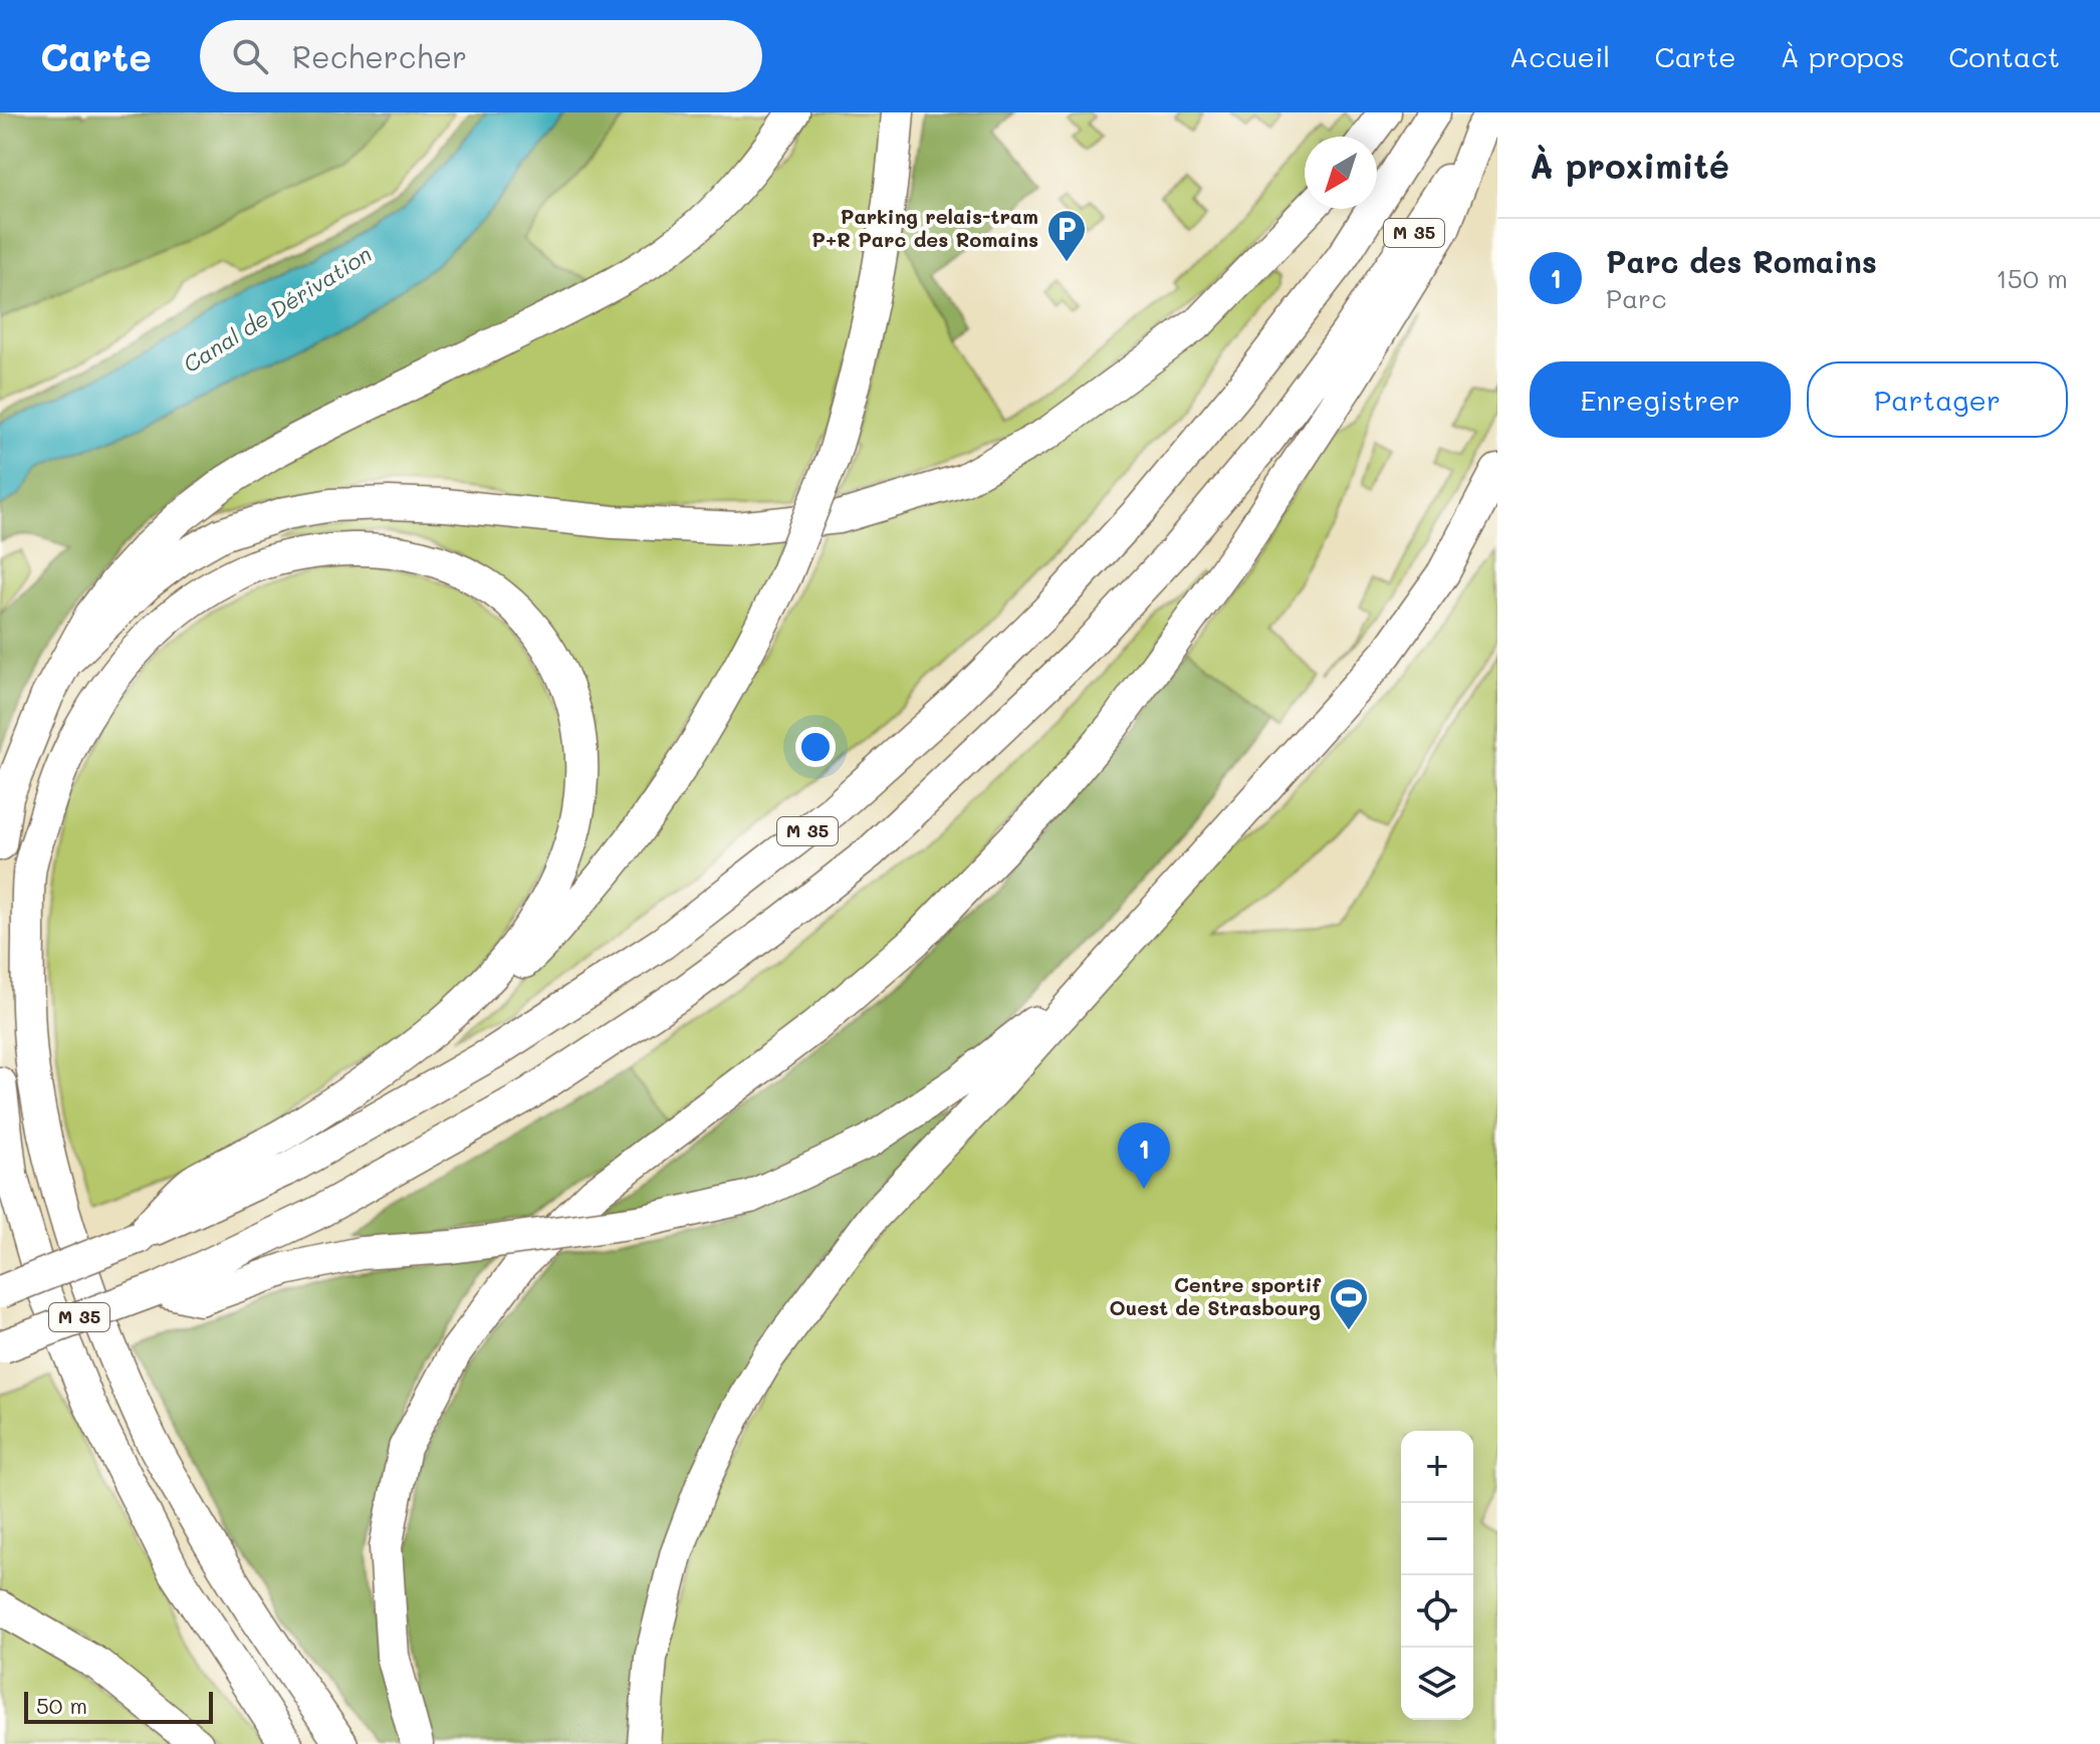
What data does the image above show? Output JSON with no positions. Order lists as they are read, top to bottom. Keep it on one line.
{"streets":{"highway":["M 35"]},"water":["Canal de Dérivation"],"places":{"parking":["Parking relais-tram P+R Parc des Romains"],"sports":["Centre sportif Ouest de Strasbourg"]},"scale_bar":"50 m","north":"bottom left","page":{"header":"Carte","search":"Rechercher","nav":["Accueil","Carte","À propos","Contact"],"heading":"À proximité","list":[{"mark":"1","name":"Parc des Romains","note":"Parc","value":"150 m"}],"buttons":["Enregistrer","Partager"],"pins":"1","map_buttons":["+","−"],"scale":"50 m"}}
